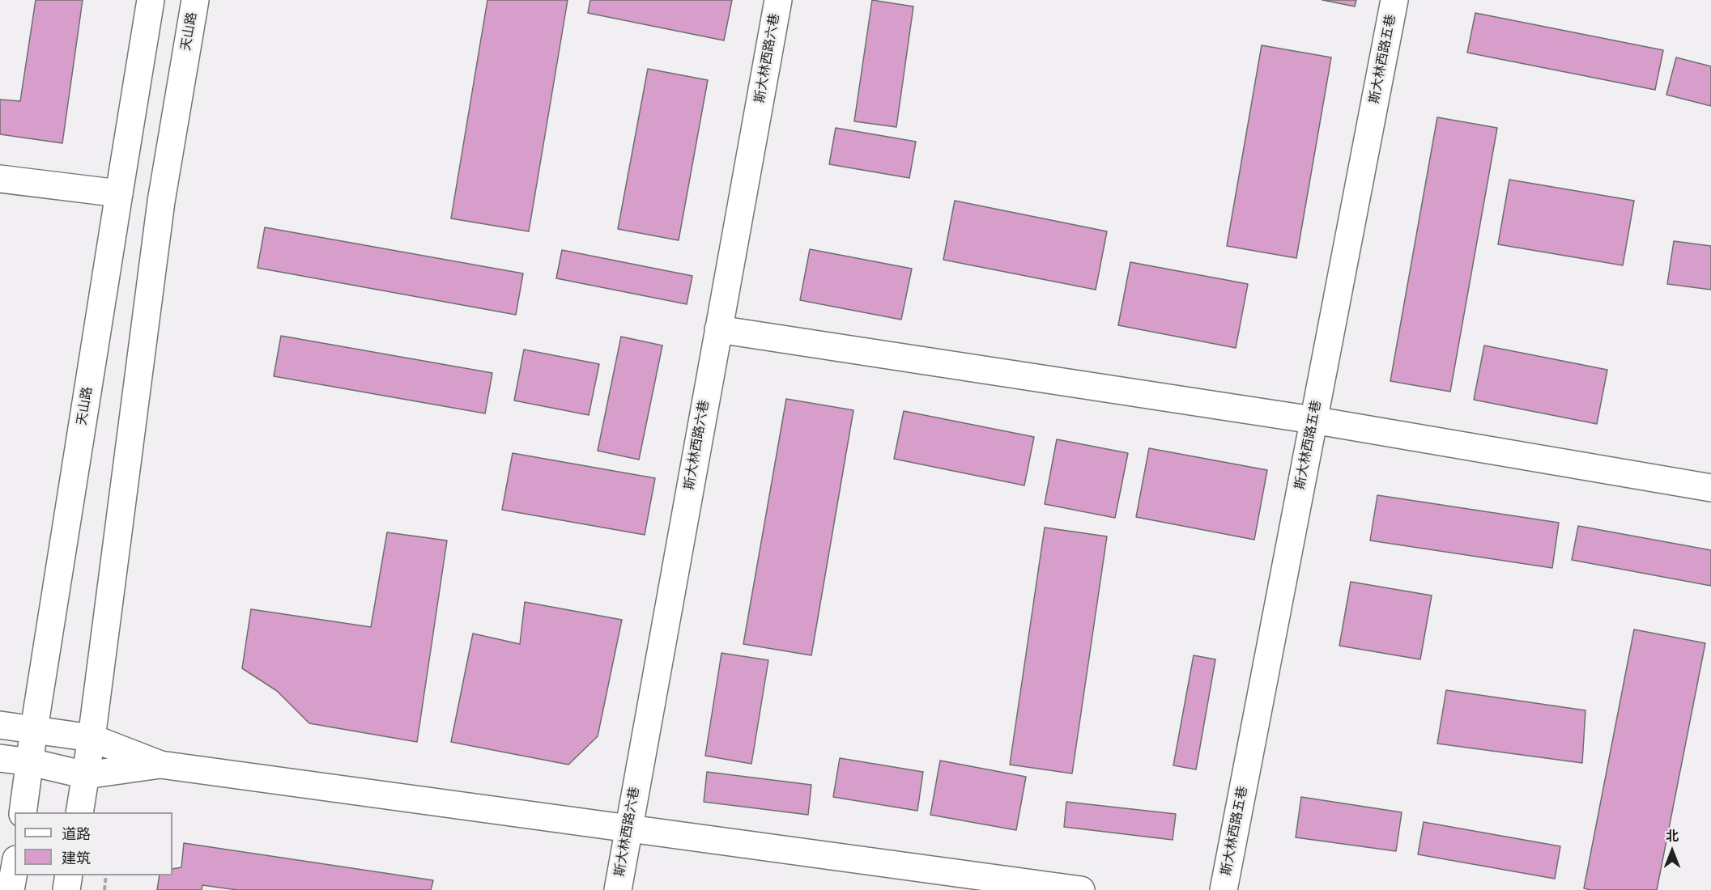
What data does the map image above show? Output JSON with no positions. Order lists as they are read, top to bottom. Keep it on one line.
{"streets":{"street":["天山路","斯大林西路六巷","斯大林西路五巷"]},"legend":["道路","建筑"],"north":"top"}
